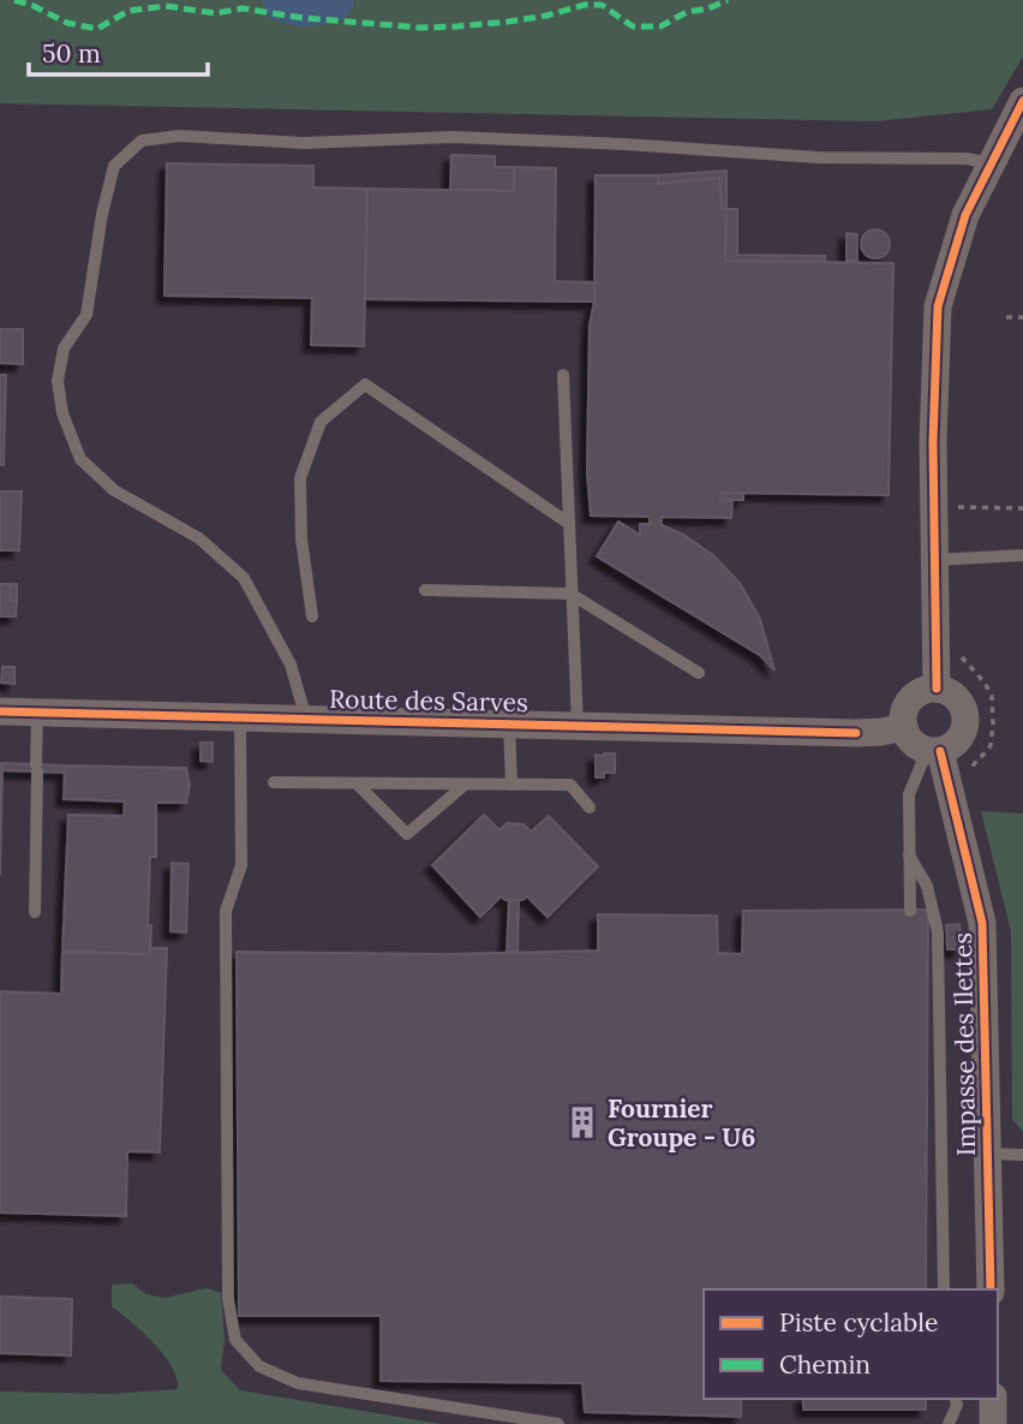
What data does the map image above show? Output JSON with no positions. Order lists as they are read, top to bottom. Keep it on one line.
{"streets":{"street":["Route des Sarves","Impasse des Ilettes"]},"crossings":[["Route des Sarves","Impasse des Ilettes"]],"places":{"building":["Fournier Groupe - U6"]},"legend":["Piste cyclable","Chemin"],"scale_bar":"50 m"}
